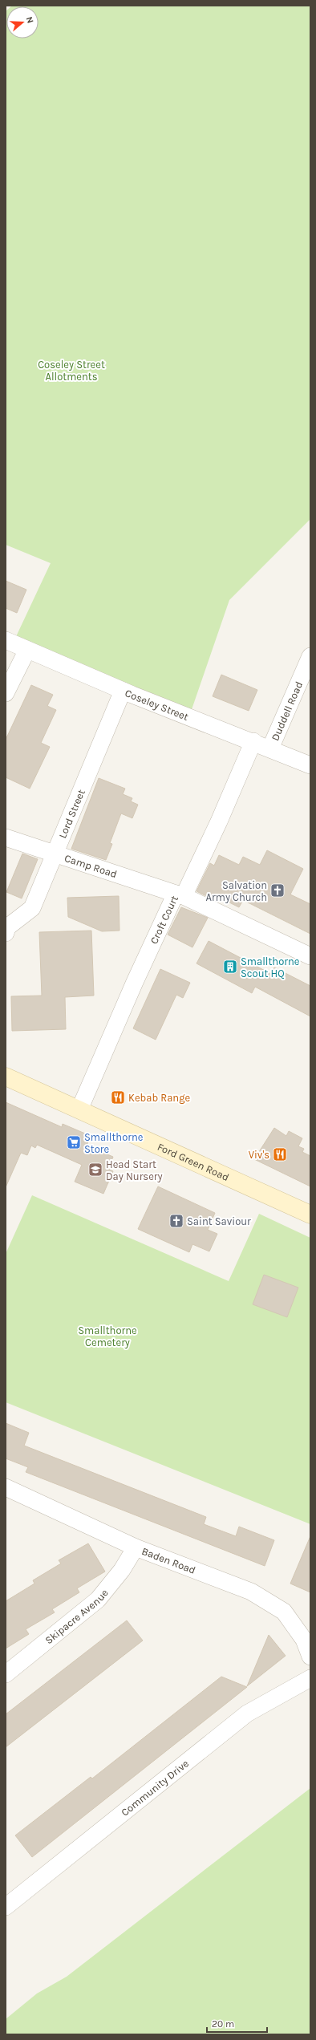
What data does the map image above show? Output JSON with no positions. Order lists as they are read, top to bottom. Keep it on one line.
{"streets":{"main road":["Ford Green Road"],"street":["Coseley Street","Duddell Road","Lord Street","Camp Road","Croft Court","Baden Road","Skipacre Avenue","Community Drive"]},"crossings":[["Coseley Street","Duddell Road"],["Coseley Street","Lord Street"],["Coseley Street","Croft Court"],["Lord Street","Camp Road"],["Camp Road","Croft Court"],["Croft Court","Ford Green Road"],["Baden Road","Skipacre Avenue"]],"parks":["Coseley Street Allotments","Smallthorne Cemetery"],"places":{"church":["Salvation Army Church","Saint Saviour"],"building":["Smallthorne Scout HQ"],"restaurant":["Kebab Range","Viv's"],"supermarket":["Smallthorne Store"],"school or university":["Head Start Day Nursery"]},"scale_bar":"20 m","north":"right"}
